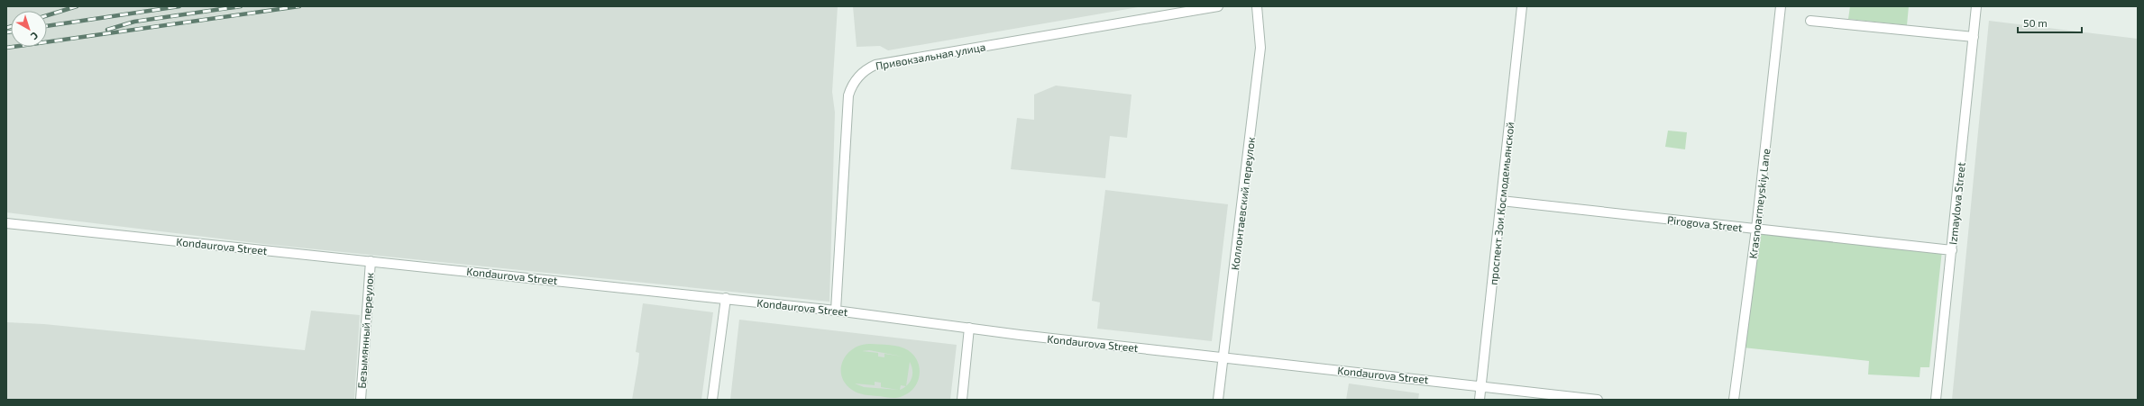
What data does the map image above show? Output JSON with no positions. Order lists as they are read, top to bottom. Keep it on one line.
{"streets":{"street":["Привокзальная улица","Коллонтаевский переулок","проспект Зои Космодемьянской","Krasnoarmeyskiy Lane","Izmaylova Street","Pirogova Street","Kondaurova Street","Безымянный переулок"]},"crossings":[["Привокзальная улица","Kondaurova Street"],["Коллонтаевский переулок","Kondaurova Street"],["проспект Зои Космодемьянской","Pirogova Street"],["проспект Зои Космодемьянской","Kondaurova Street"],["Krasnoarmeyskiy Lane","Pirogova Street"],["Izmaylova Street","Pirogova Street"],["Kondaurova Street","Безымянный переулок"]],"scale_bar":"50 m","north":"bottom right"}
